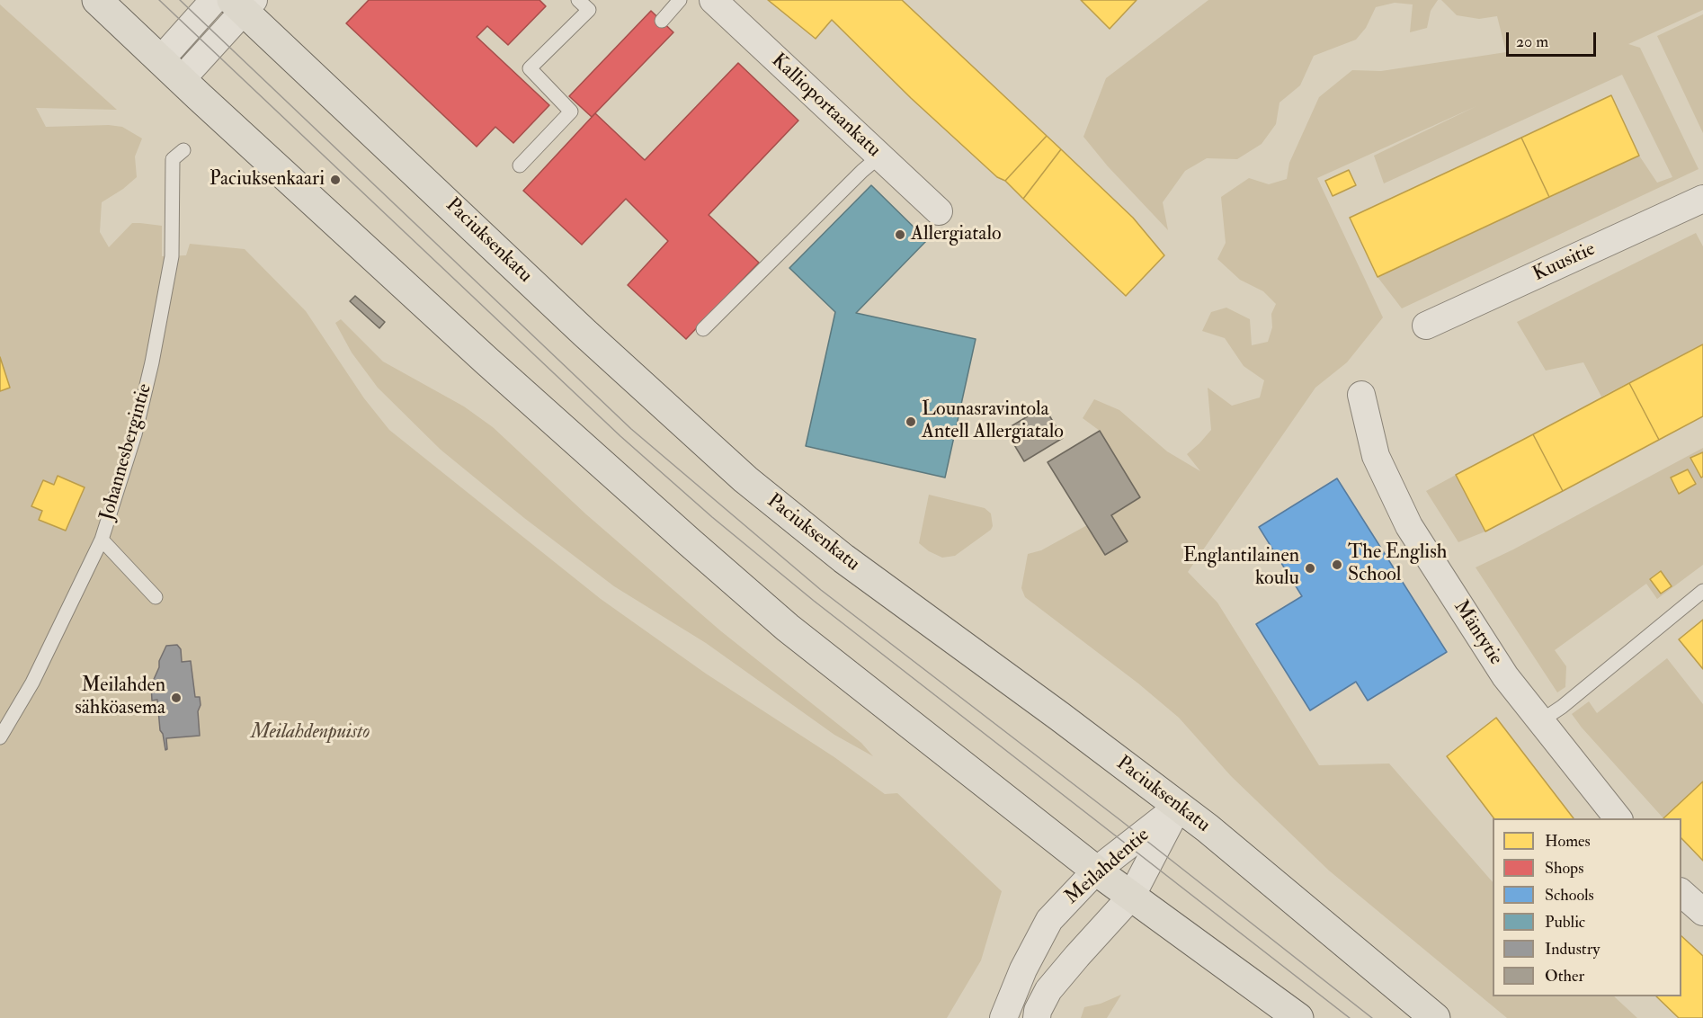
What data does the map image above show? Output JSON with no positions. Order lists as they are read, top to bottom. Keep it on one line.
{"streets":{"main road":["Paciuksenkatu"],"street":["Kallioportaankatu","Kuusitie","Mäntytie","Meilahdentie"],"lane":["Johannesbergintie"]},"crossings":[["Paciuksenkatu","Meilahdentie"]],"parks":["Meilahdenpuisto"],"places":["Paciuksenkaari","Allergiatalo","Lounasravintola Antell Allergiatalo","The English School","Englantilainen koulu","Meilahden sähköasema"],"legend":["Homes","Shops","Schools","Public","Industry","Other"],"scale_bar":"20 m"}
